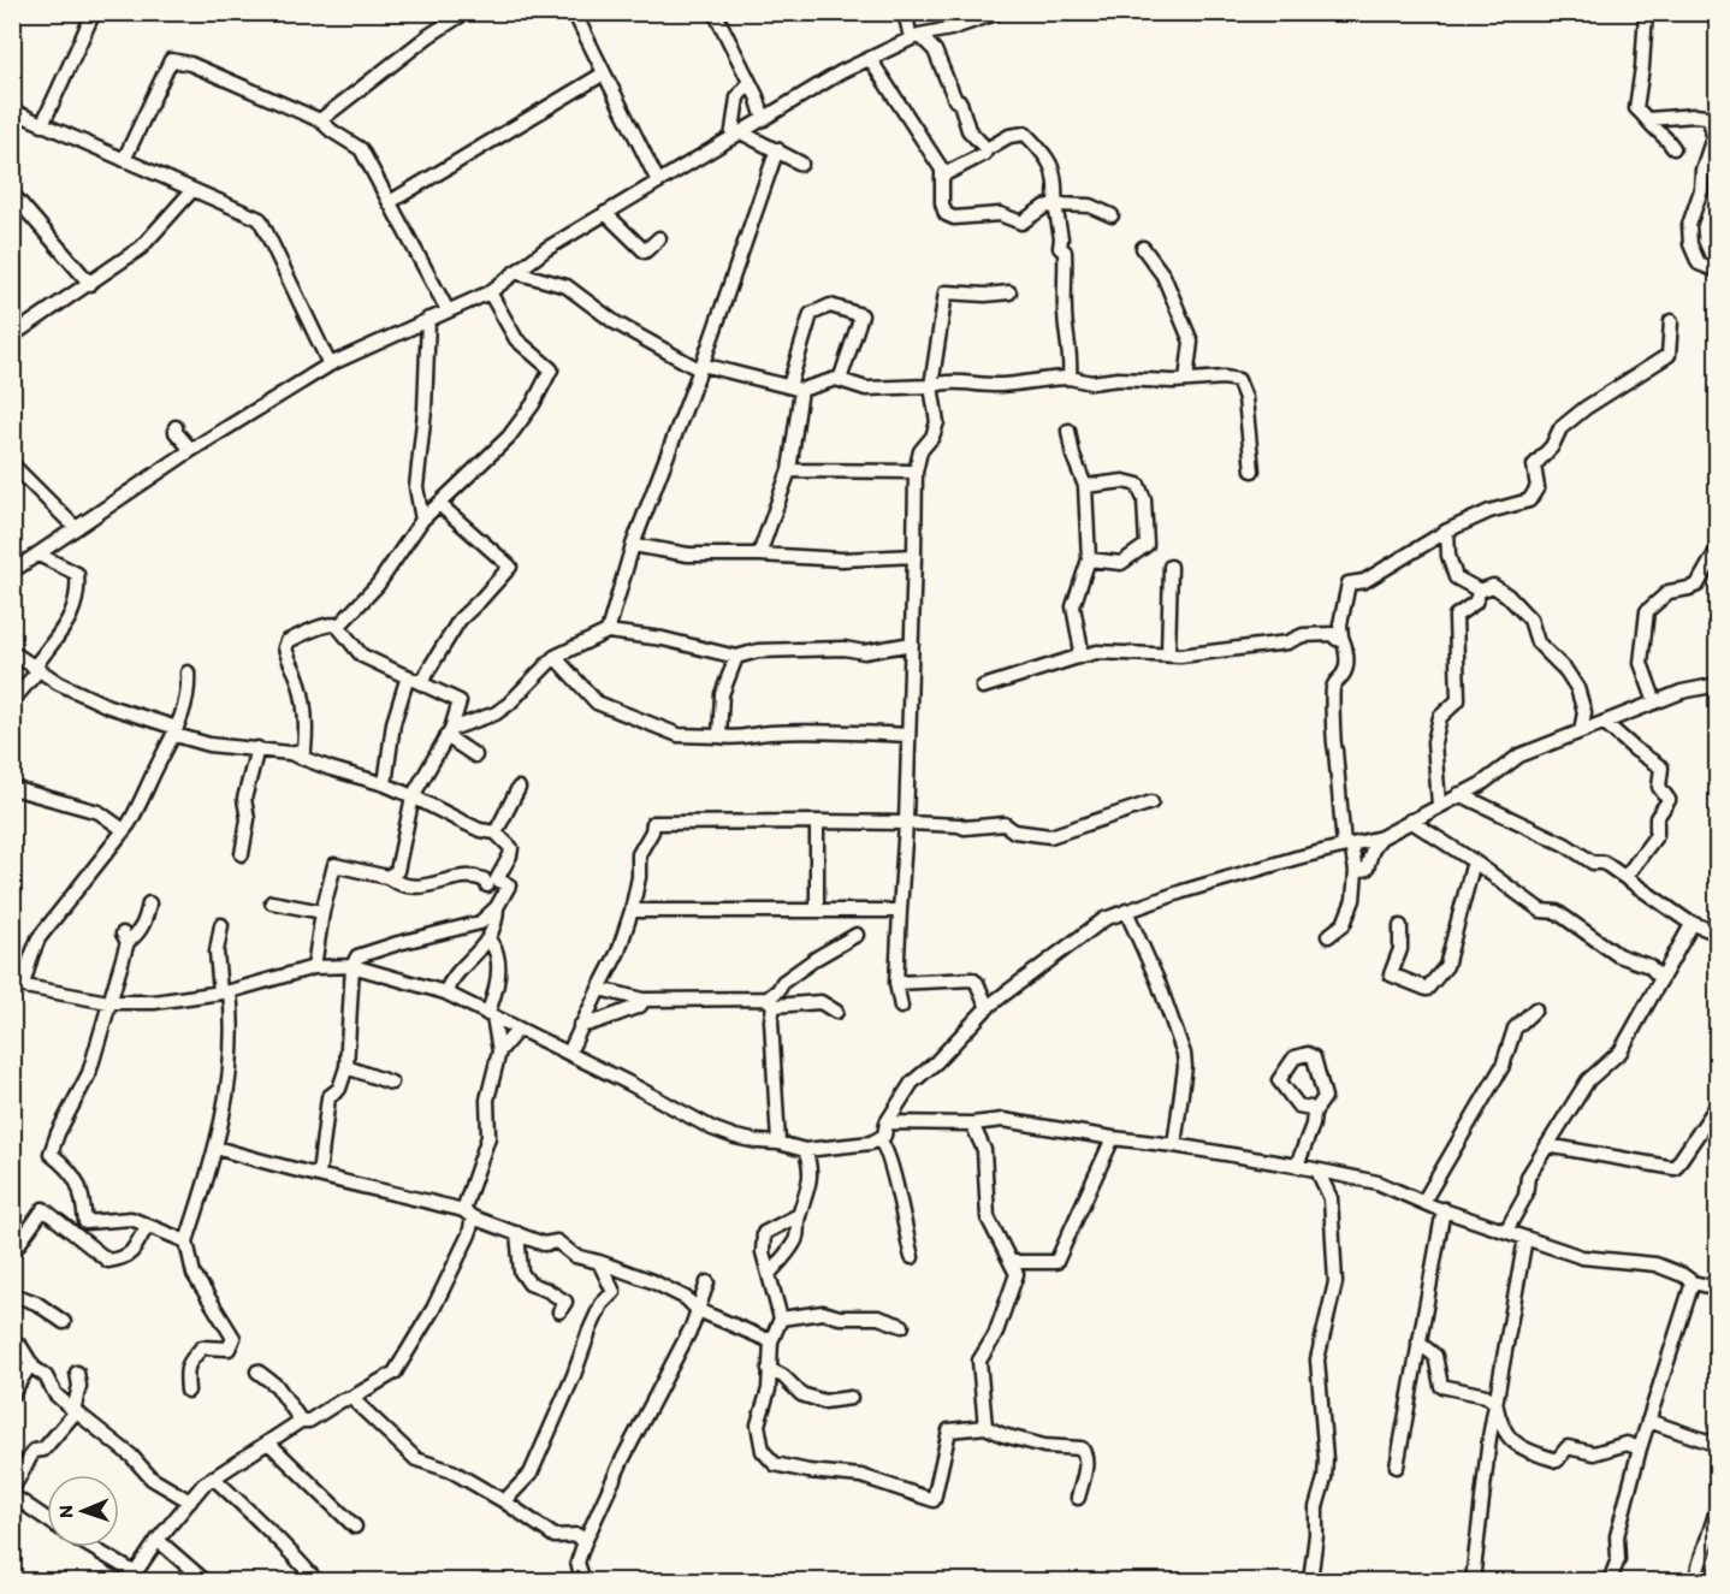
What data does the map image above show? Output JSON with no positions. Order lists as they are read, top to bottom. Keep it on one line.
{"north":"left"}
